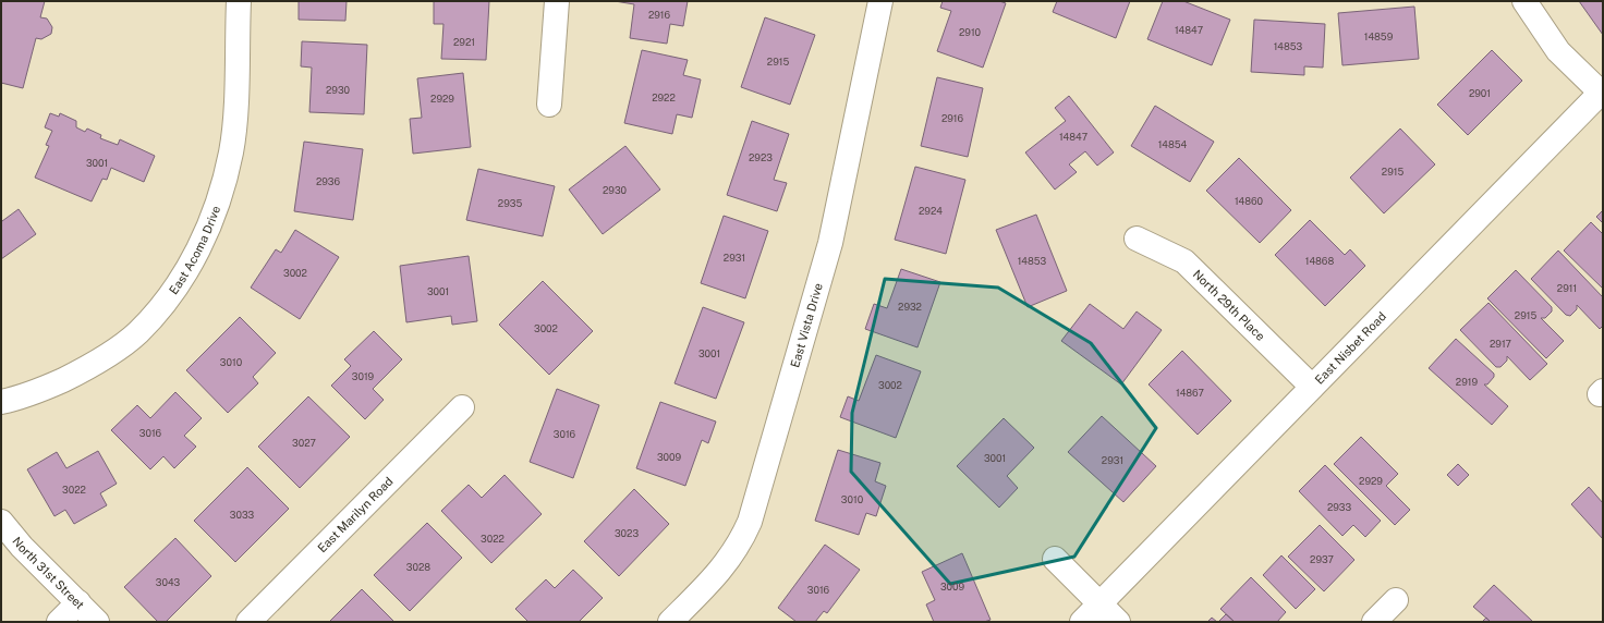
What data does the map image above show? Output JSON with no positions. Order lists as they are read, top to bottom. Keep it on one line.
{"streets":{"street":["East Acoma Drive","North 29th Place","East Vista Drive","East Nisbet Road","East Marilyn Road","North 31st Street"]},"crossings":[["North 29th Place","East Nisbet Road"]],"house_numbers":["2916","14847","2910","14859","2921","14853","2915","2930","2901","2922","2929","2916","14847","14854","2923","3001","2915","2936","2930","14860","2935","2924","2931","14853","14868","3002","2911","3001","2932","2915","3002","2917","3001","3010","3019","2919","3002","14867","3016","3016","3027","3009","3001","2931","2929","3022","3010","2933","3033","3023","3022","2937","3028","3043","3009","3016"]}
